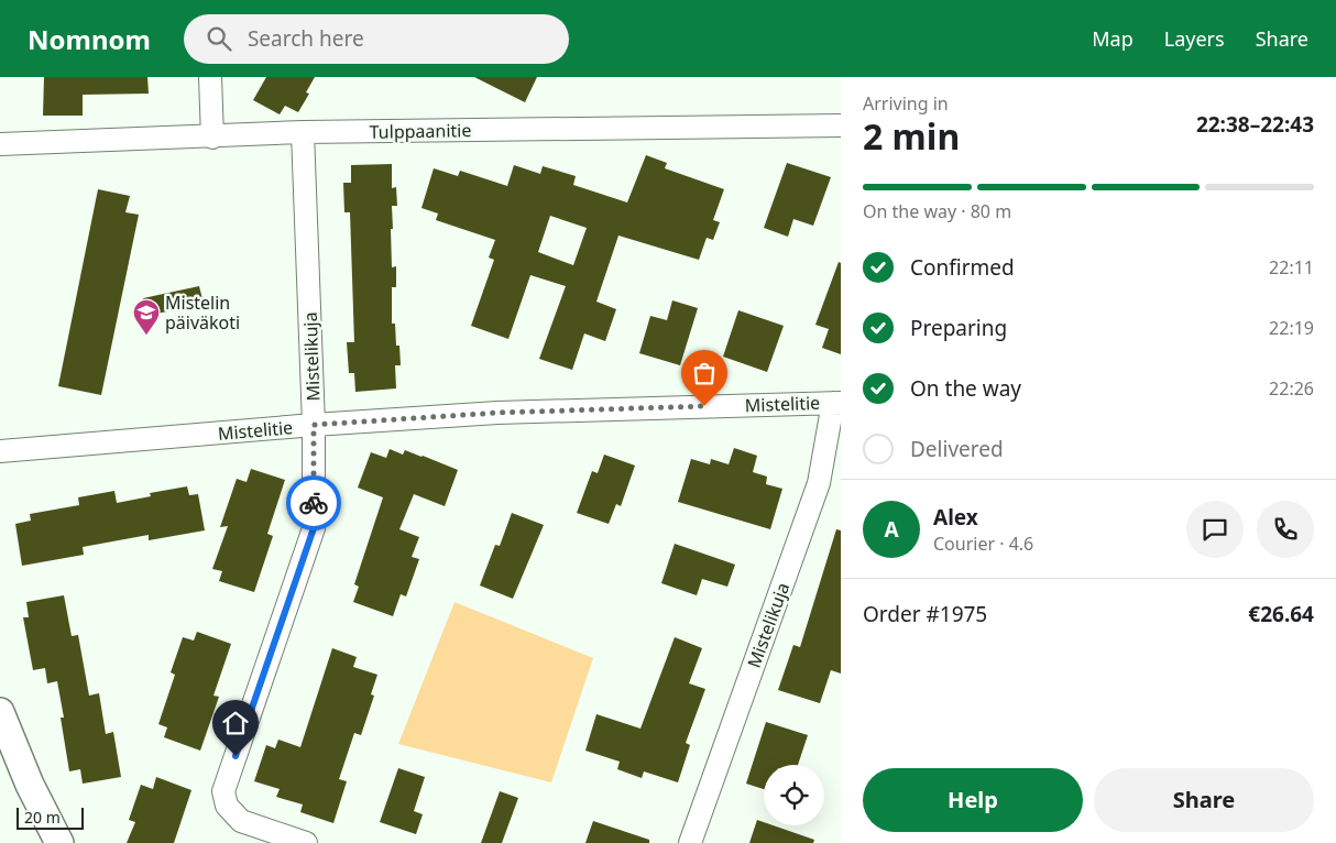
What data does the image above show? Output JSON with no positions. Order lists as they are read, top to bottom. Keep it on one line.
{"streets":{"street":["Tulppaanitie","Mistelikuja","Mistelitie"]},"crossings":[["Tulppaanitie","Mistelikuja"],["Mistelikuja","Mistelitie"]],"places":{"school or university":["Mistelin päiväkoti"]},"scale_bar":"20 m","page":{"header":"Nomnom","search":"Search here","nav":["Map","Layers","Share"],"heading":["2 min","Arriving in","22:38–22:43"],"panel":["Alex","Courier · 4.6","Order #1975","€26.64"],"bar":"On the way · 80 m","list":[["Confirmed","22:11"],["Preparing","22:19"],["On the way","22:26"],"Delivered"],"round":"A","buttons":["Help","Share"],"scale":"20 m"}}
